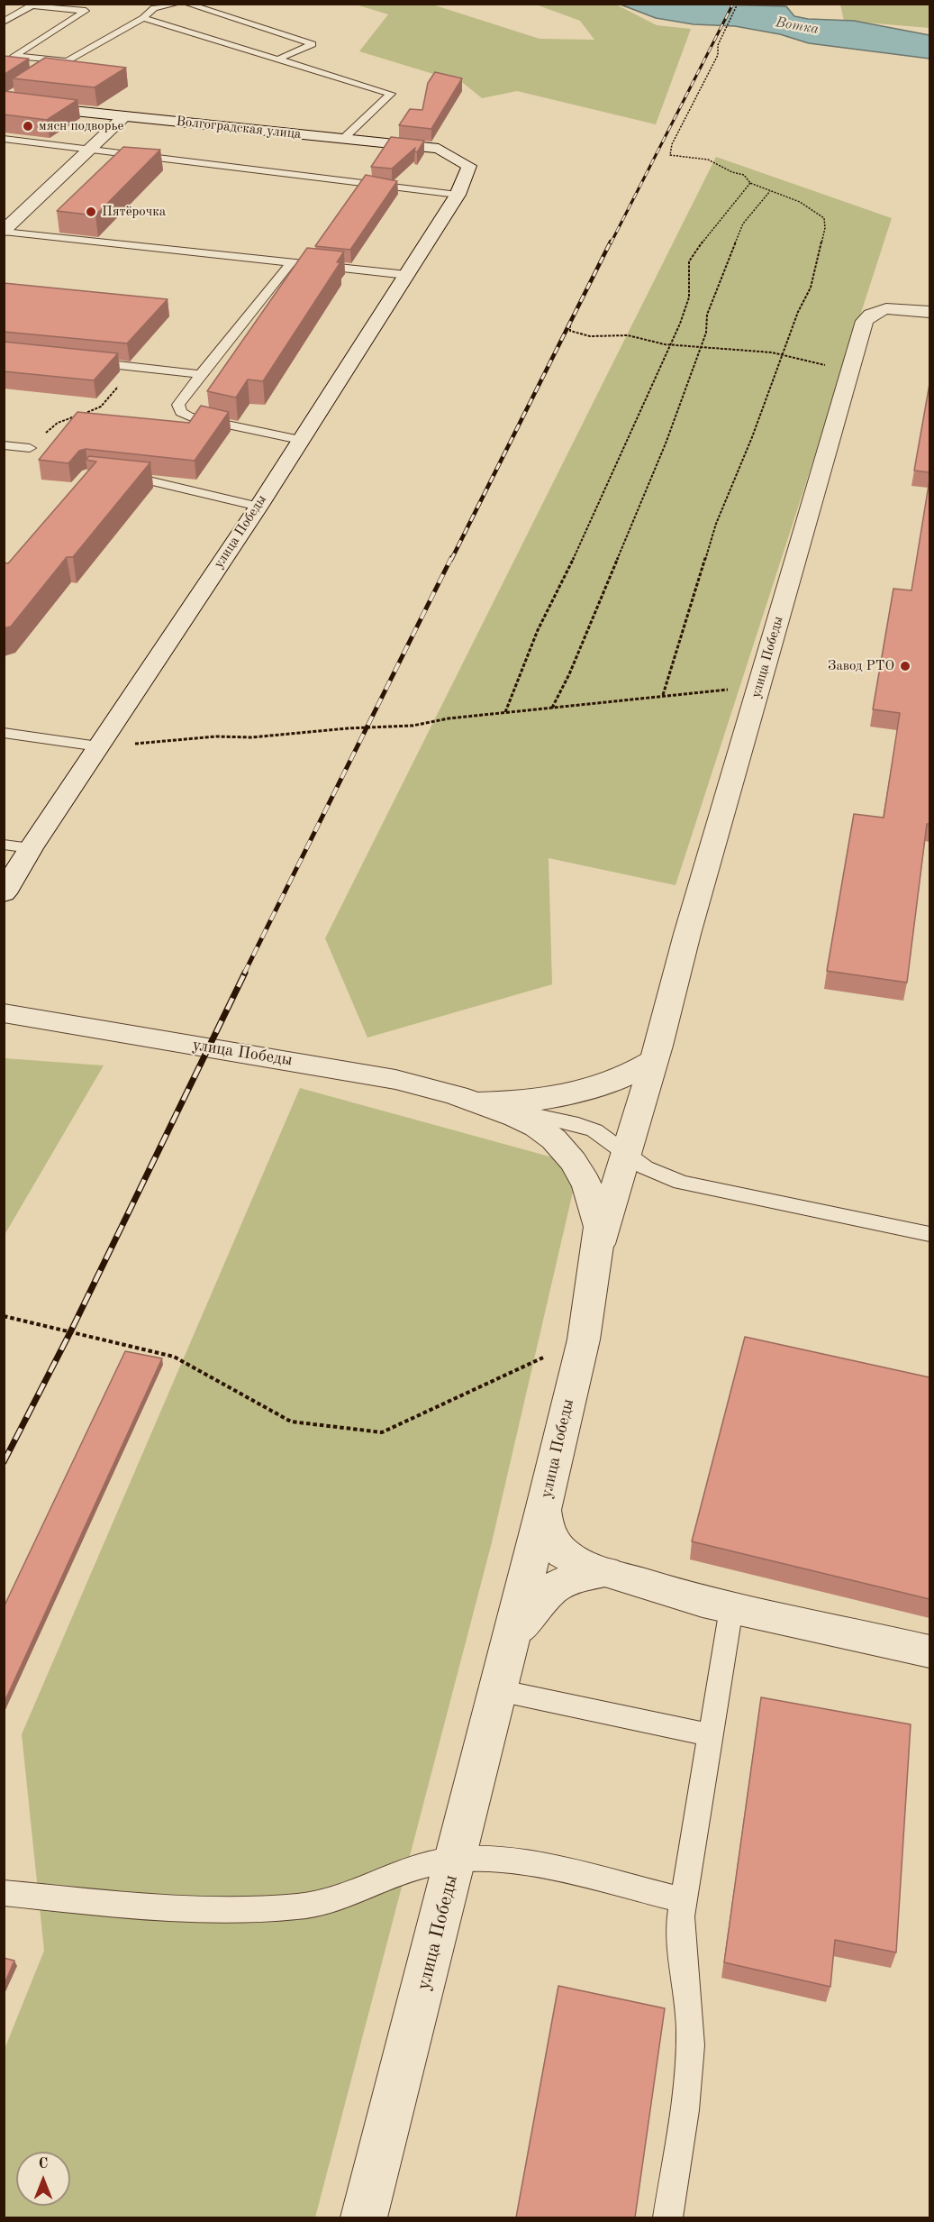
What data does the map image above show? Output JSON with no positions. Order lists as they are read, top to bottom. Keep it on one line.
{"streets":{"street":["Волгоградская улица","улица Победы"]},"crossings":[["Волгоградская улица","улица Победы"]],"water":["Вотка"],"places":["мясн подворье","Пятёрочка","Завод РТО"],"north":"top"}
